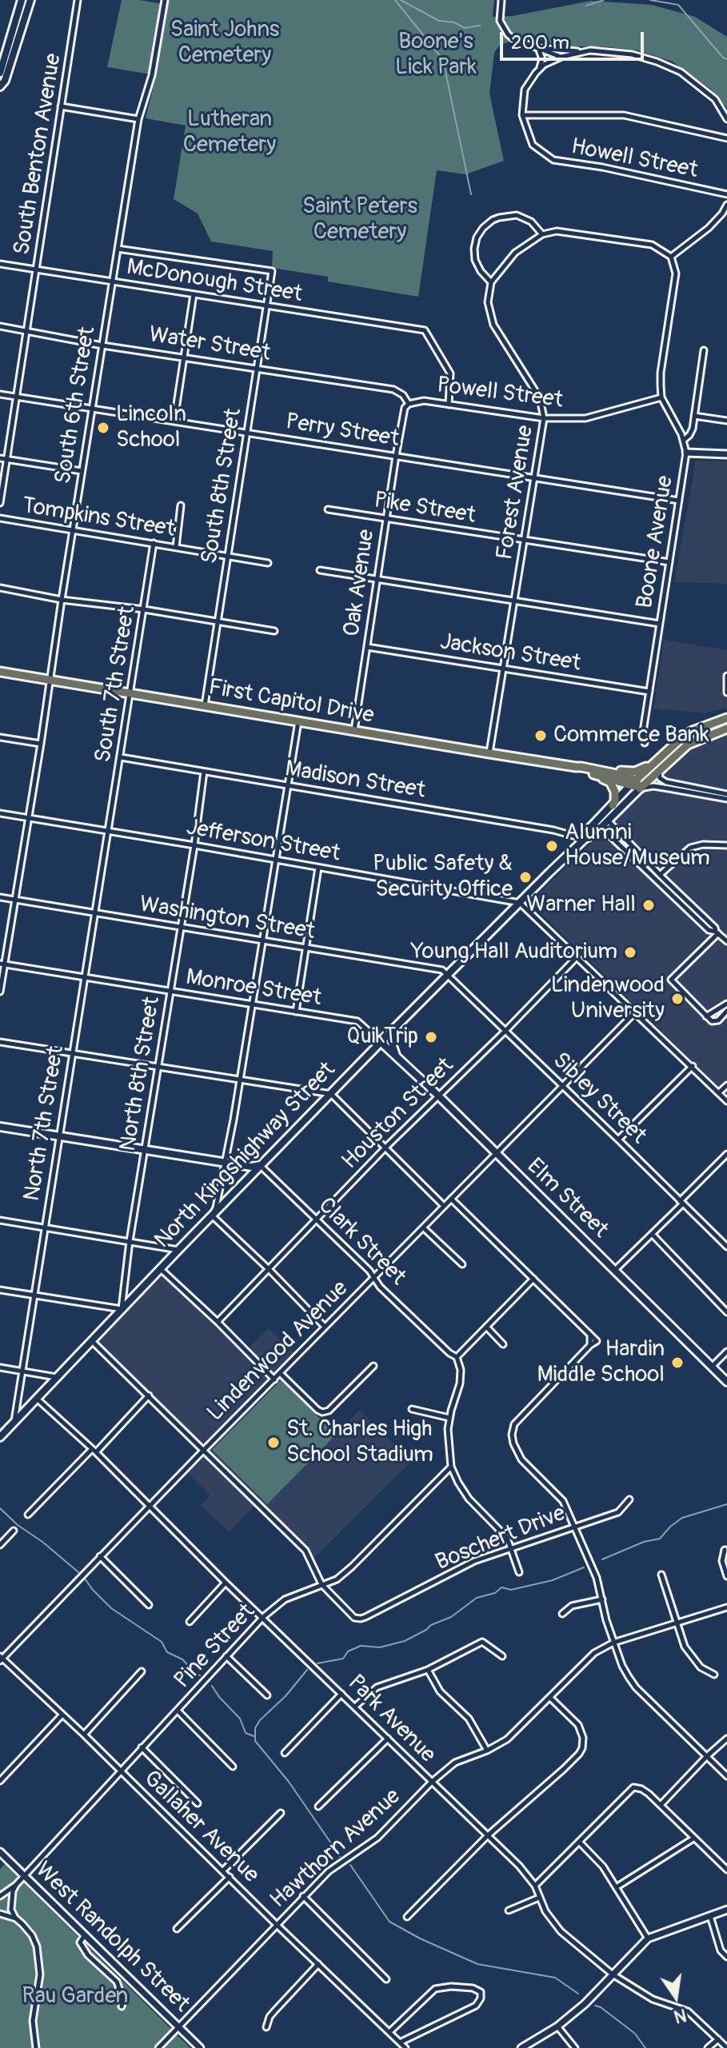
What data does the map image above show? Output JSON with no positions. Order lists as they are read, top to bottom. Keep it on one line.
{"streets":{"main road":["First Capitol Drive","North Kingshighway Street","Elm Street"],"street":["South Benton Avenue","Howell Street","McDonough Street","Water Street","Powell Street","South 6th Street","Perry Street","South 8th Street","Forest Avenue","Pike Street","Tompkins Street","Boone Avenue","Oak Avenue","Jackson Street","South 7th Street","Madison Street","Jefferson Street","Washington Street","Monroe Street","North 8th Street","Sibley Street","Houston Street","North 7th Street","Clark Street","Lindenwood Avenue","Boschert Drive","Pine Street","Park Avenue","Gallaher Avenue","Hawthorn Avenue","West Randolph Street"]},"crossings":[["South Benton Avenue","McDonough Street"],["South Benton Avenue","Water Street"],["South Benton Avenue","Perry Street"],["McDonough Street","Powell Street"],["McDonough Street","South 6th Street"],["McDonough Street","South 8th Street"],["Water Street","Powell Street"],["Water Street","South 6th Street"],["Water Street","South 8th Street"],["Water Street","Oak Avenue"],["Powell Street","Forest Avenue"],["Powell Street","Boone Avenue"],["Powell Street","Oak Avenue"],["South 6th Street","Perry Street"],["South 6th Street","South 8th Street"],["South 6th Street","Tompkins Street"],["South 6th Street","First Capitol Drive"],["South 6th Street","Jefferson Street"],["South 6th Street","Washington Street"],["South 6th Street","Monroe Street"],["Perry Street","South 8th Street"],["Perry Street","Forest Avenue"],["Perry Street","Boone Avenue"],["Perry Street","Oak Avenue"],["South 8th Street","Tompkins Street"],["South 8th Street","First Capitol Drive"],["Forest Avenue","Pike Street"],["Forest Avenue","Boone Avenue"],["Forest Avenue","Jackson Street"],["Forest Avenue","First Capitol Drive"],["Pike Street","Boone Avenue"],["Pike Street","Oak Avenue"],["Tompkins Street","South 7th Street"],["Boone Avenue","Jackson Street"],["Oak Avenue","Jackson Street"],["Oak Avenue","First Capitol Drive"],["South 7th Street","First Capitol Drive"],["South 7th Street","Madison Street"],["South 7th Street","Jefferson Street"],["South 7th Street","North 7th Street"],["Madison Street","North Kingshighway Street"],["Jefferson Street","North 8th Street"],["Jefferson Street","North 7th Street"],["Jefferson Street","North Kingshighway Street"],["Washington Street","North 8th Street"],["Washington Street","Sibley Street"],["Washington Street","North 7th Street"],["Washington Street","North Kingshighway Street"],["Monroe Street","North 8th Street"],["Monroe Street","North 7th Street"],["Monroe Street","North Kingshighway Street"],["Monroe Street","Elm Street"],["North 8th Street","North Kingshighway Street"],["Sibley Street","Houston Street"],["Sibley Street","North Kingshighway Street"],["Sibley Street","Lindenwood Avenue"],["Houston Street","Elm Street"],["Houston Street","Clark Street"],["North 7th Street","North Kingshighway Street"],["North Kingshighway Street","Elm Street"],["North Kingshighway Street","Clark Street"],["North Kingshighway Street","Park Avenue"],["Elm Street","Lindenwood Avenue"],["Clark Street","Lindenwood Avenue"],["Lindenwood Avenue","Park Avenue"],["Lindenwood Avenue","Gallaher Avenue"],["Boschert Drive","Pine Street"],["Pine Street","Park Avenue"],["Pine Street","Gallaher Avenue"],["Pine Street","West Randolph Street"],["Park Avenue","Hawthorn Avenue"],["Gallaher Avenue","Hawthorn Avenue"],["Hawthorn Avenue","West Randolph Street"]],"parks":["Saint Johns Cemetery","Boone's Lick Park","Lutheran Cemetery","Saint Peters Cemetery","Rau Garden"],"places":["Lincoln School","Commerce Bank","Alumni House/Museum","Public Safety & Security Office","Warner Hall","Young Hall Auditorium","Lindenwood University","QuikTrip","Hardin Middle School","St. Charles High School Stadium"],"scale_bar":"200 m","north":"bottom"}
